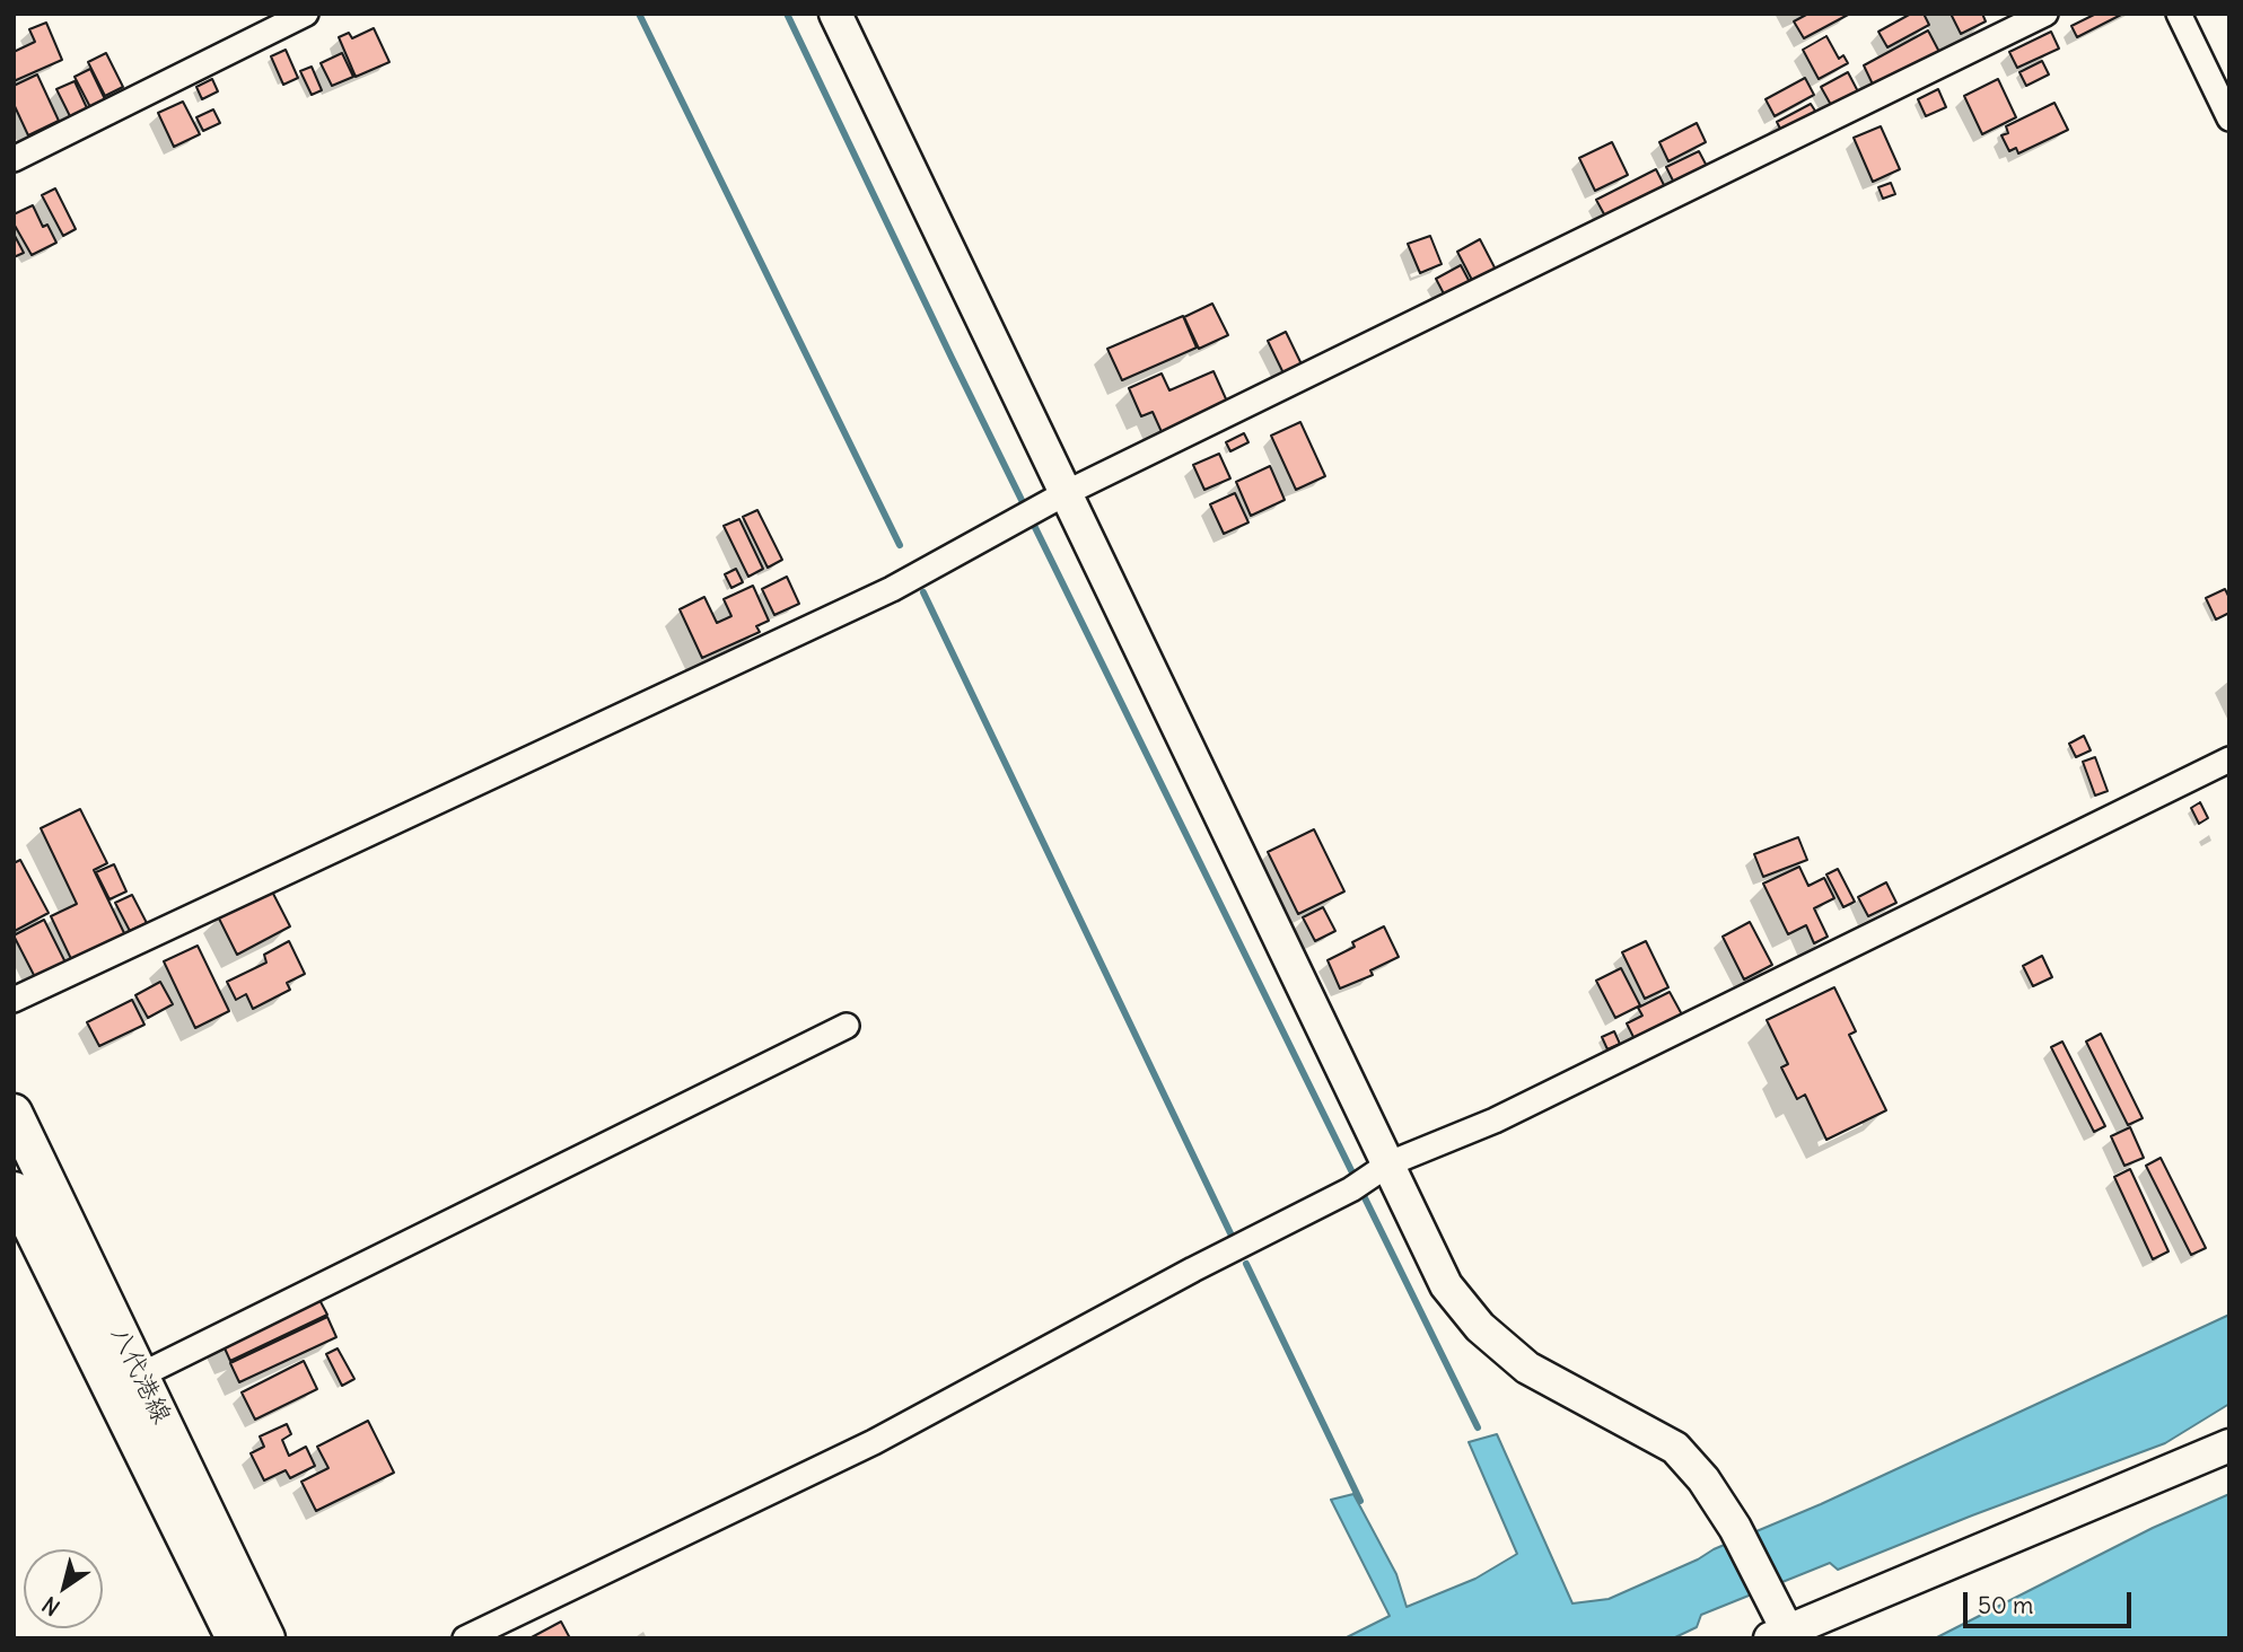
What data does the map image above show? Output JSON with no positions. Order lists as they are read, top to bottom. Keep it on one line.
{"streets":{"main road":["八代港線"]},"scale_bar":"50 m","north":"bottom left"}
